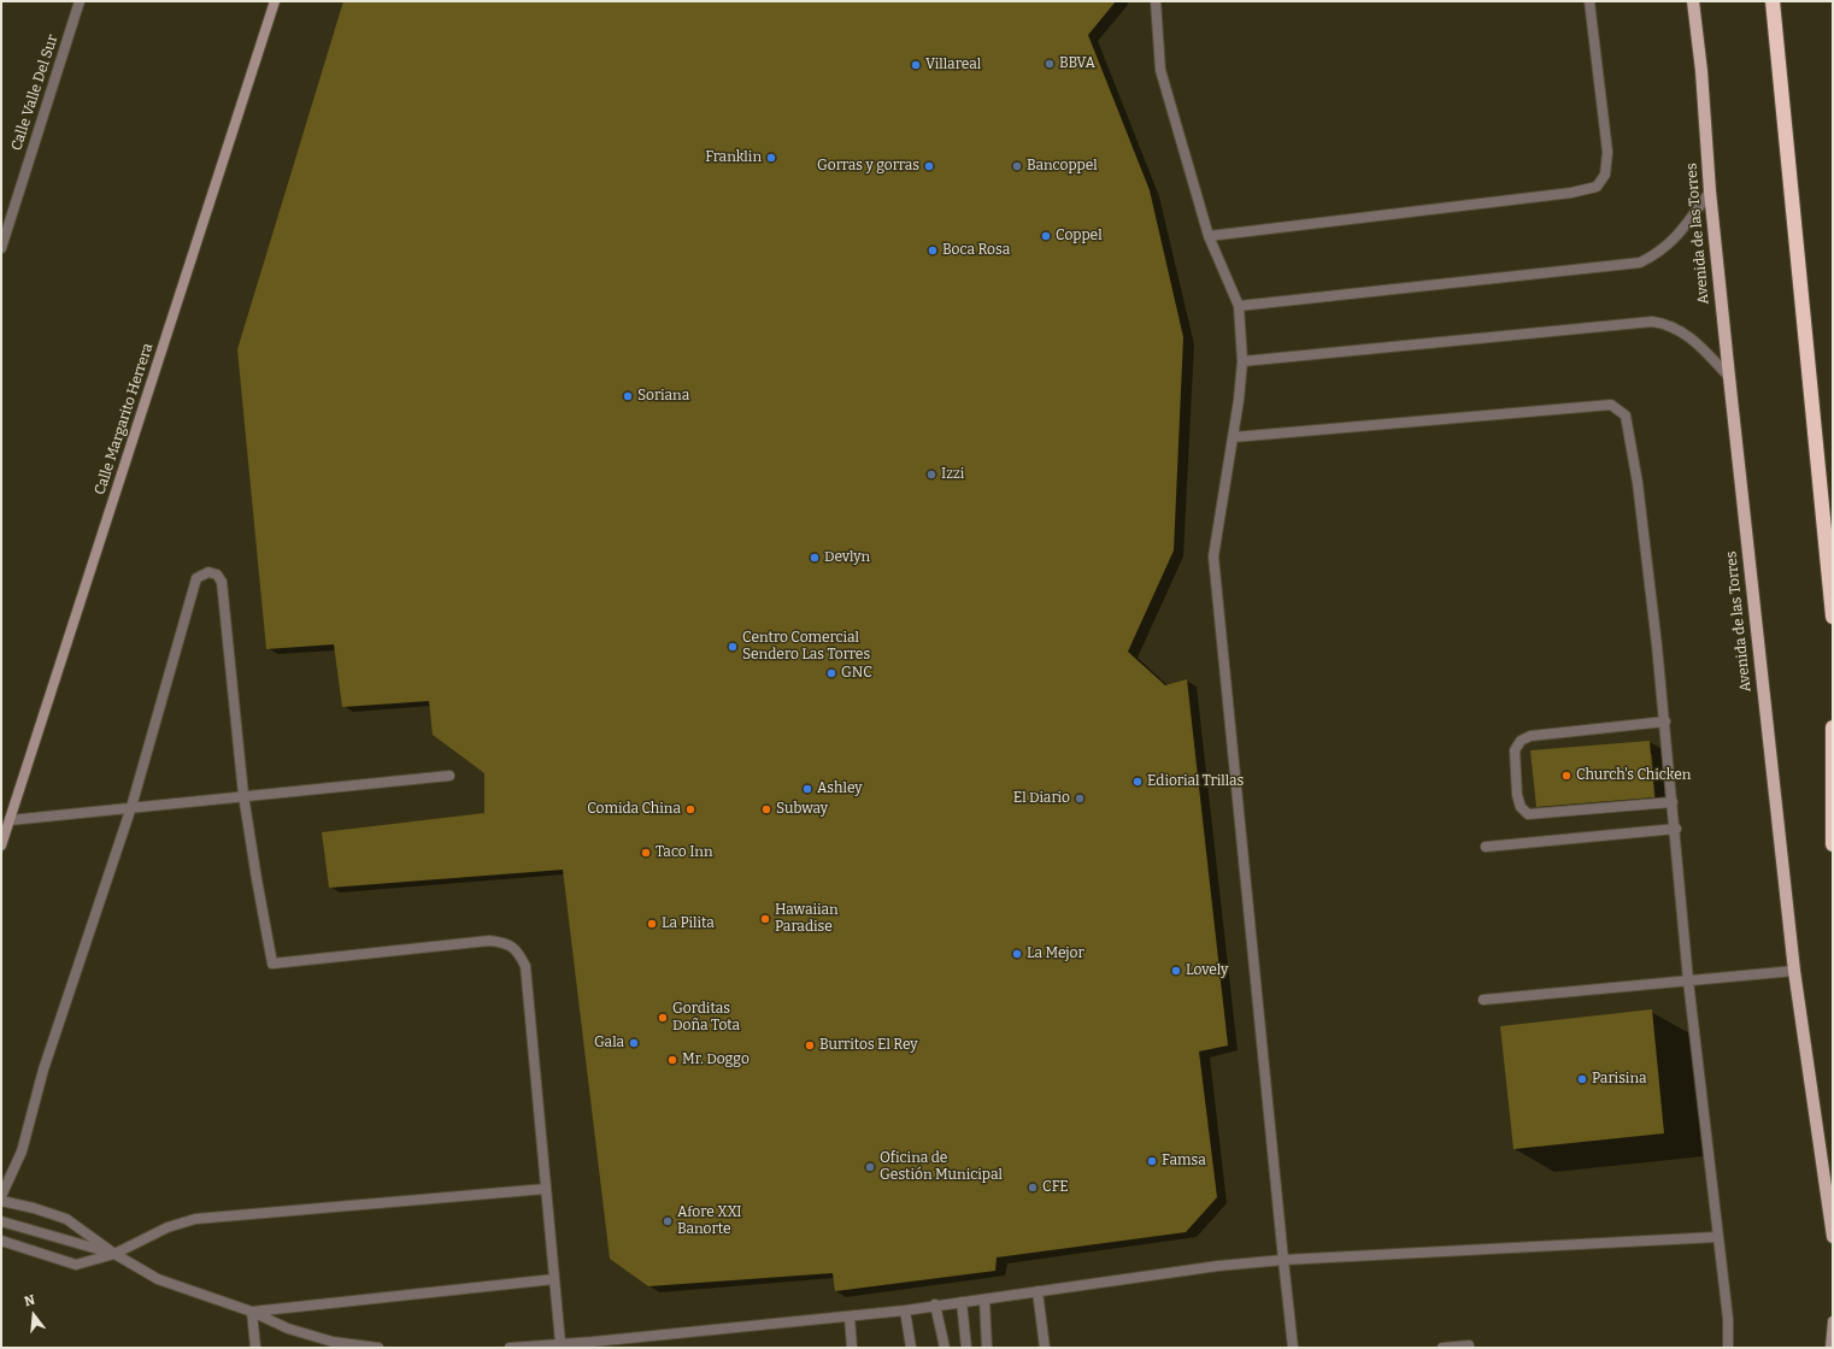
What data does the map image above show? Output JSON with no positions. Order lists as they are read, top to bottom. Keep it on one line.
{"streets":{"main road":["Avenida de las Torres"],"street":["Calle Valle Del Sur","Calle Margarito Herrera"]},"places":["BBVA","Villareal","Franklin","Gorras y gorras","Bancoppel","Coppel","Boca Rosa","Soriana","Izzi","Devlyn","Centro Comercial Sendero Las Torres","GNC","Church's Chicken","Ediorial Trillas","Ashley","El Diario","Comida China","Subway","Taco Inn","Hawaiian Paradise","La Pilita","La Mejor","Lovely","Gorditas Doña Tota","Gala","Burritos El Rey","Mr. Doggo","Parisina","Famsa","Oficina de Gestión Municipal","CFE","Afore XXI Banorte"],"north":"top"}
